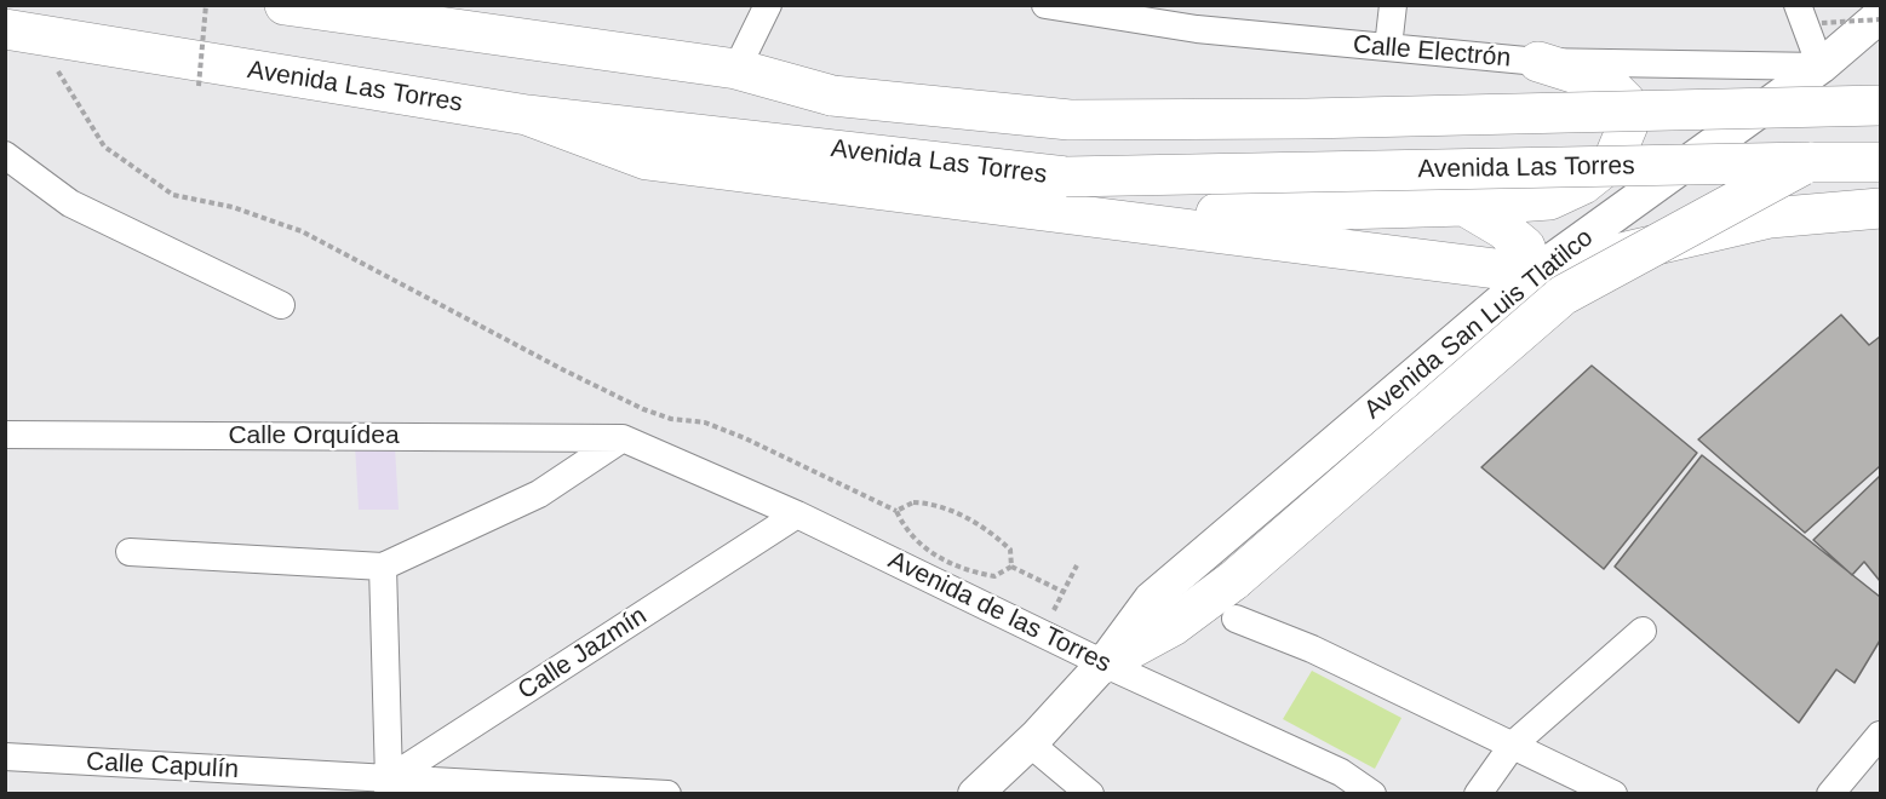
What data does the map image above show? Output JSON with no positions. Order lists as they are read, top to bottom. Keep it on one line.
{"streets":{"highway":["Avenida Las Torres"],"main road":["Avenida San Luis Tlatilco"],"street":["Calle Electrón","Calle Orquídea","Avenida de las Torres","Calle Jazmín","Calle Capulín"]},"crossings":[["Calle Electrón","Avenida San Luis Tlatilco"],["Avenida San Luis Tlatilco","Avenida de las Torres"],["Calle Orquídea","Avenida de las Torres"],["Avenida de las Torres","Calle Jazmín"],["Calle Jazmín","Calle Capulín"]]}
